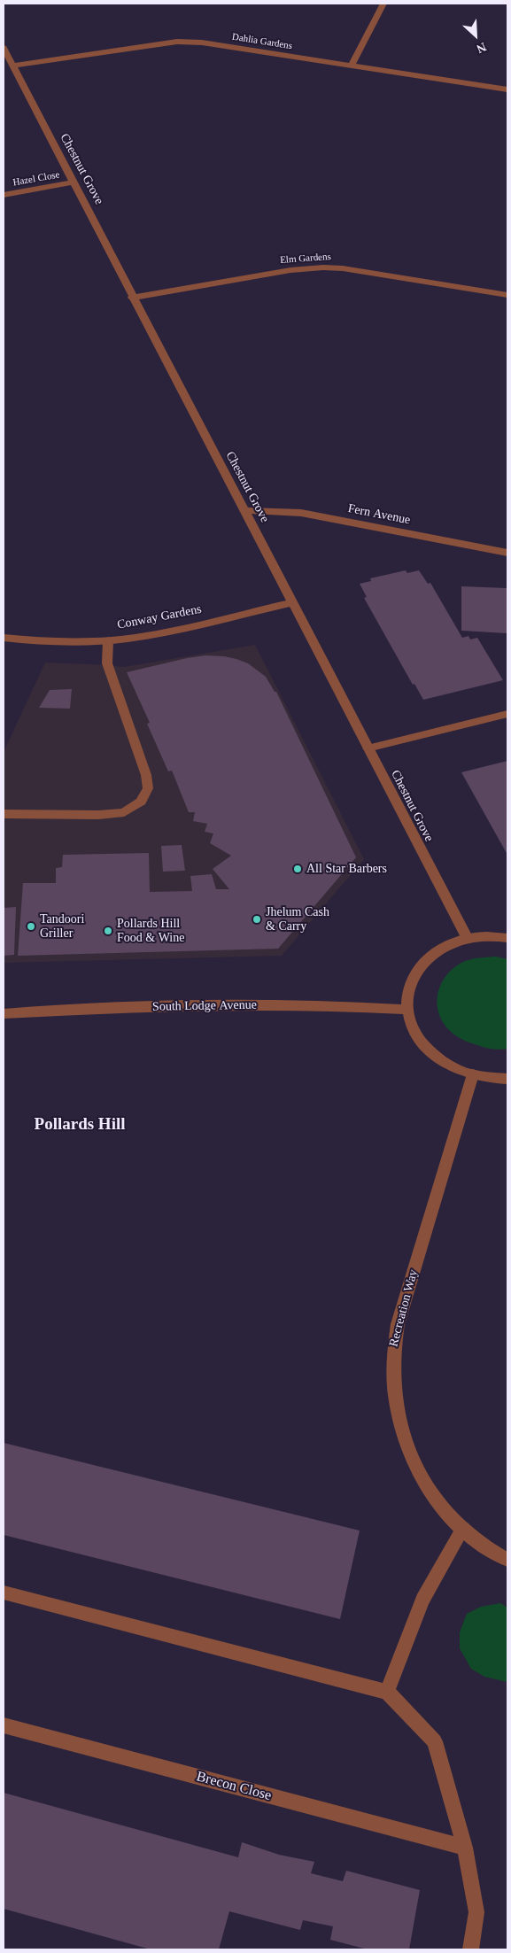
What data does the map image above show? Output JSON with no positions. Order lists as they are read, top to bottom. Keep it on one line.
{"streets":{"street":["Dahlia Gardens","Chestnut Grove","Hazel Close","Elm Gardens","Fern Avenue","Conway Gardens","South Lodge Avenue","Recreation Way","Brecon Close"]},"crossings":[["Dahlia Gardens","Chestnut Grove"],["Chestnut Grove","Hazel Close"],["Chestnut Grove","Elm Gardens"],["Chestnut Grove","Fern Avenue"],["Chestnut Grove","Conway Gardens"]],"districts":["Pollards Hill"],"places":["All Star Barbers","Jhelum Cash & Carry","Tandoori Griller","Pollards Hill Food & Wine"],"north":"bottom right"}
